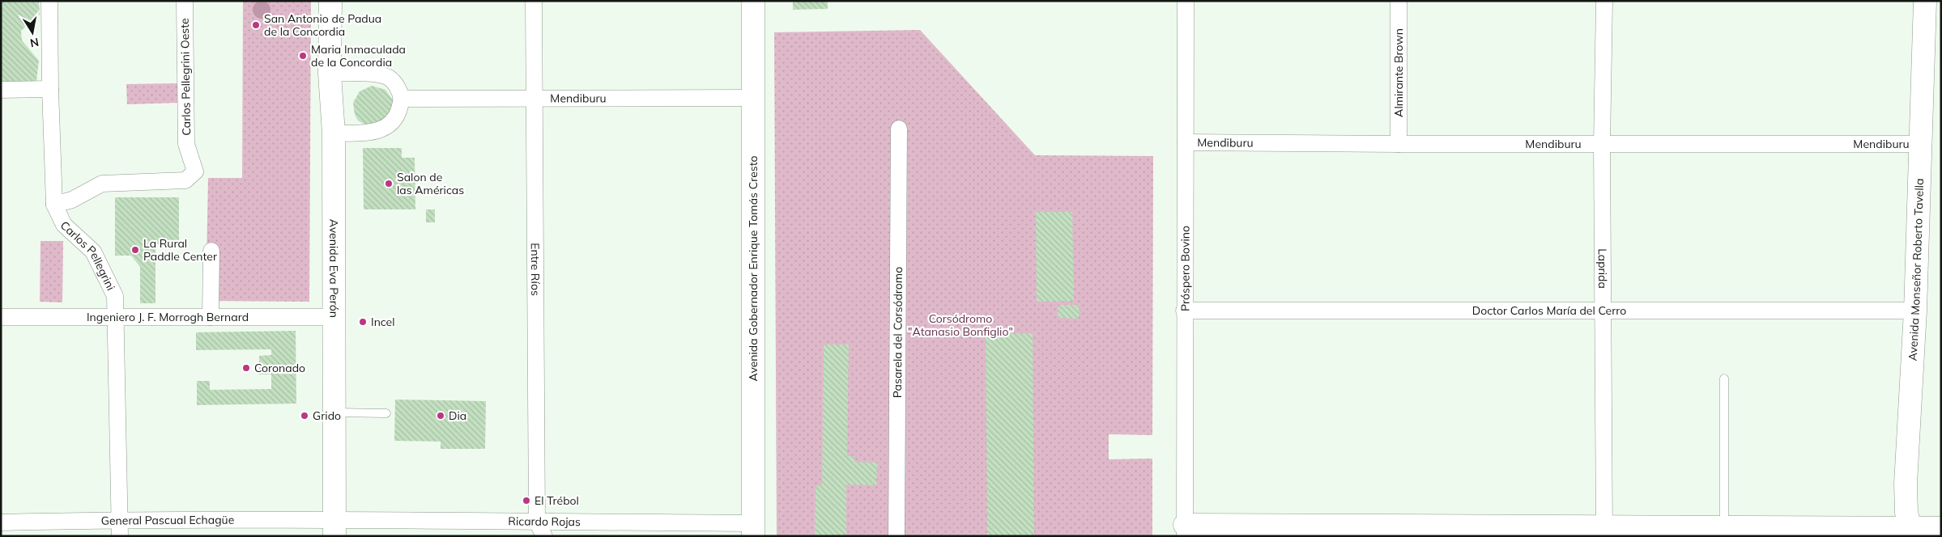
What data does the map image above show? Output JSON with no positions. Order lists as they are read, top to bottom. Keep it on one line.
{"streets":{"street":["Almirante Brown","Carlos Pellegrini Oeste","Mendiburu","Carlos Pellegrini","Avenida Eva Perón","Avenida Gobernador Enrique Tomás Cresto","Próspero Bovino","Laprida","Entre Ríos","Avenida Monseñor Roberto Tavella","Doctor Carlos María del Cerro","Ingeniero J. F. Morrogh Bernard","Pasarela del Corsódromo","General Pascual Echagüe","Ricardo Rojas"]},"crossings":[["Almirante Brown","Mendiburu"],["Carlos Pellegrini Oeste","Carlos Pellegrini"],["Mendiburu","Avenida Gobernador Enrique Tomás Cresto"],["Mendiburu","Próspero Bovino"],["Mendiburu","Laprida"],["Mendiburu","Entre Ríos"],["Mendiburu","Avenida Monseñor Roberto Tavella"],["Carlos Pellegrini","Ingeniero J. F. Morrogh Bernard"],["Carlos Pellegrini","General Pascual Echagüe"],["Avenida Eva Perón","Ingeniero J. F. Morrogh Bernard"],["Avenida Eva Perón","General Pascual Echagüe"],["Avenida Eva Perón","Ricardo Rojas"],["Avenida Gobernador Enrique Tomás Cresto","Ricardo Rojas"],["Próspero Bovino","Doctor Carlos María del Cerro"],["Laprida","Doctor Carlos María del Cerro"],["Entre Ríos","Ricardo Rojas"],["Avenida Monseñor Roberto Tavella","Doctor Carlos María del Cerro"],["General Pascual Echagüe","Ricardo Rojas"]],"parks":["Corsódromo \"Atanasio Bonfiglio\""],"places":["San Antonio de Padua de la Concordia","Maria Inmaculada de la Concordia","Salon de las Américas","La Rural Paddle Center","Incel","Coronado","Grido","Dia","El Trébol"],"north":"bottom"}
